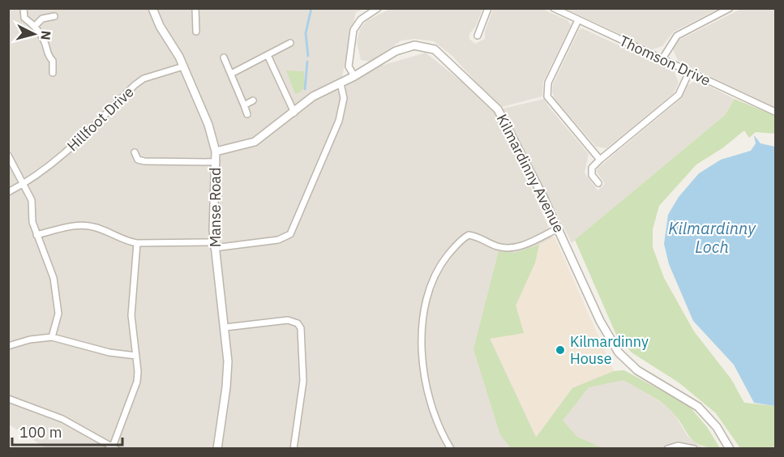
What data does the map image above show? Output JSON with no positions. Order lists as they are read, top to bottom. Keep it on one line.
{"streets":{"street":["Thomson Drive","Hillfoot Drive","Kilmardinny Avenue","Manse Road"]},"crossings":[["Hillfoot Drive","Manse Road"],["Kilmardinny Avenue","Manse Road"]],"water":["Kilmardinny Loch"],"places":["Kilmardinny House"],"scale_bar":"100 m","north":"right"}
